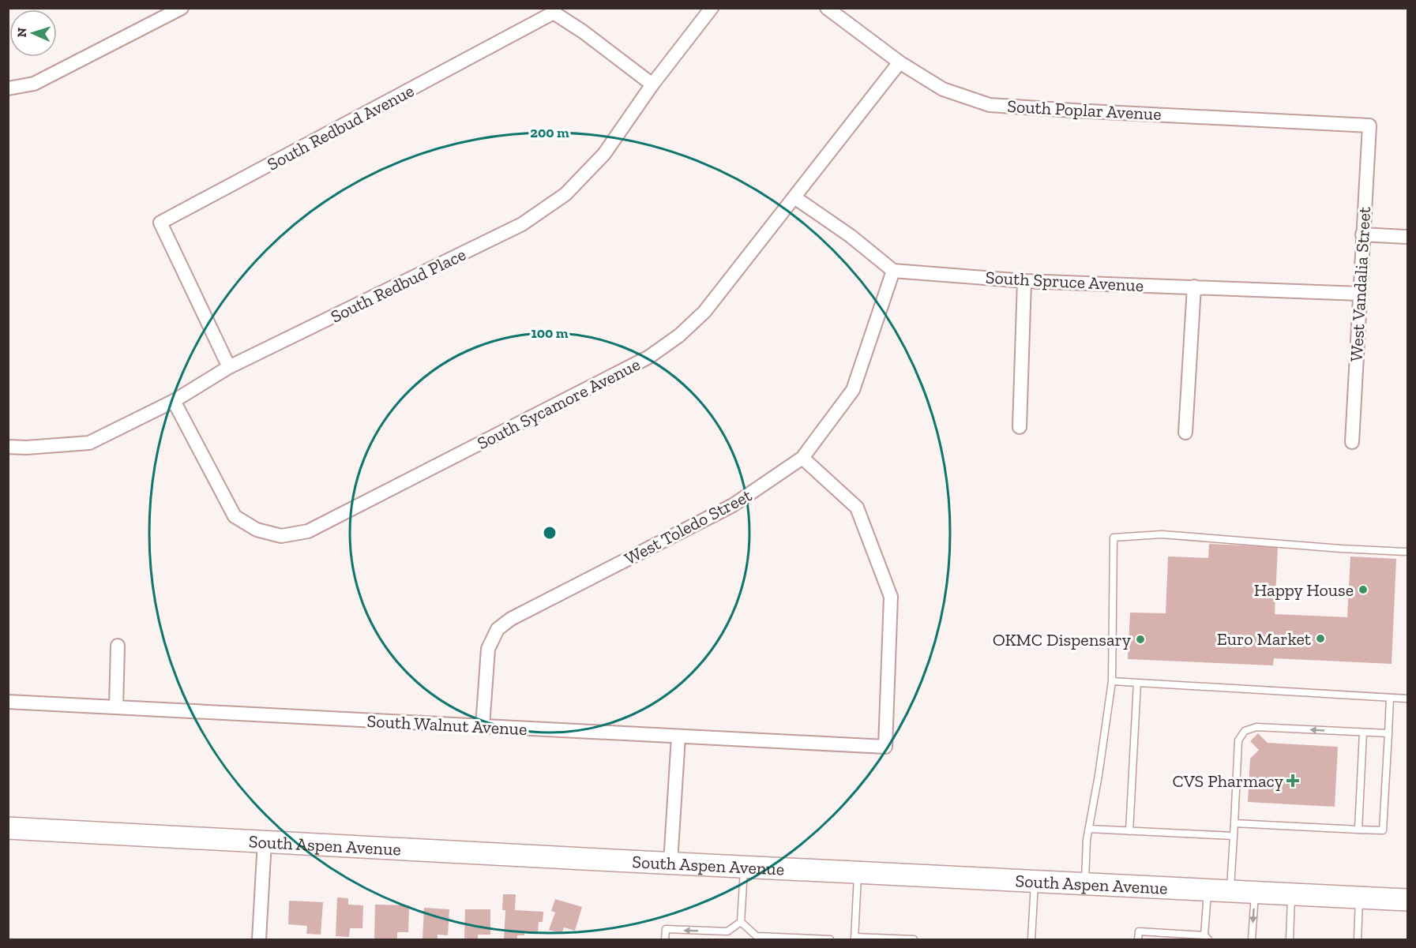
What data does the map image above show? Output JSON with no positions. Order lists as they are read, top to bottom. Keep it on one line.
{"streets":{"main road":["South Aspen Avenue"],"street":["South Poplar Avenue","South Redbud Avenue","South Spruce Avenue","West Vandalia Street","South Redbud Place","South Sycamore Avenue","West Toledo Street","South Walnut Avenue"]},"crossings":[["South Poplar Avenue","West Vandalia Street"],["South Poplar Avenue","South Sycamore Avenue"],["South Redbud Avenue","South Redbud Place"],["South Spruce Avenue","West Vandalia Street"],["South Spruce Avenue","West Toledo Street"],["South Redbud Place","South Sycamore Avenue"],["West Toledo Street","South Walnut Avenue"]],"places":{"other":["Happy House","Euro Market","OKMC Dispensary"],"health":["CVS Pharmacy"]},"north":"left","rings":["200 m","100 m"]}
